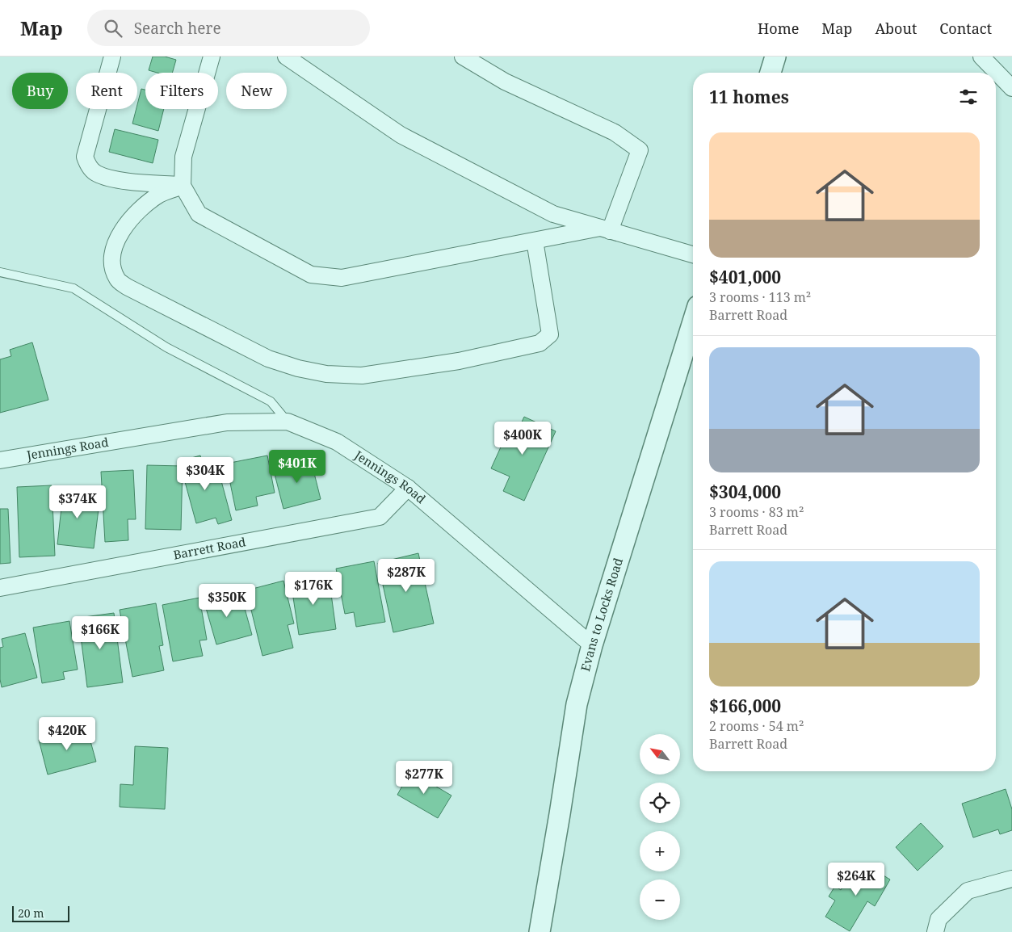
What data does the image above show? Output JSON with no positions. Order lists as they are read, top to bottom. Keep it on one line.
{"streets":{"street":["Jennings Road","Barrett Road","Evans to Locks Road"]},"crossings":[["Jennings Road","Barrett Road"],["Jennings Road","Evans to Locks Road"]],"scale_bar":"20 m","north":"top left","page":{"header":"Map","search":"Search here","nav":["Home","Map","About","Contact"],"chip":["Buy","Rent","Filters","New"],"heading":"11 homes","list":[{"name":"$401,000","note":"3 rooms · 113 m² · Barrett Road"},{"name":"$304,000","note":"3 rooms · 83 m² · Barrett Road"},{"name":"$166,000","note":"2 rooms · 54 m² · Barrett Road"}],"price":["$400K","$401K","$304K","$374K","$287K","$176K","$350K","$166K","$420K","$277K","$264K"],"map_buttons":["+","−"],"scale":"20 m"}}
